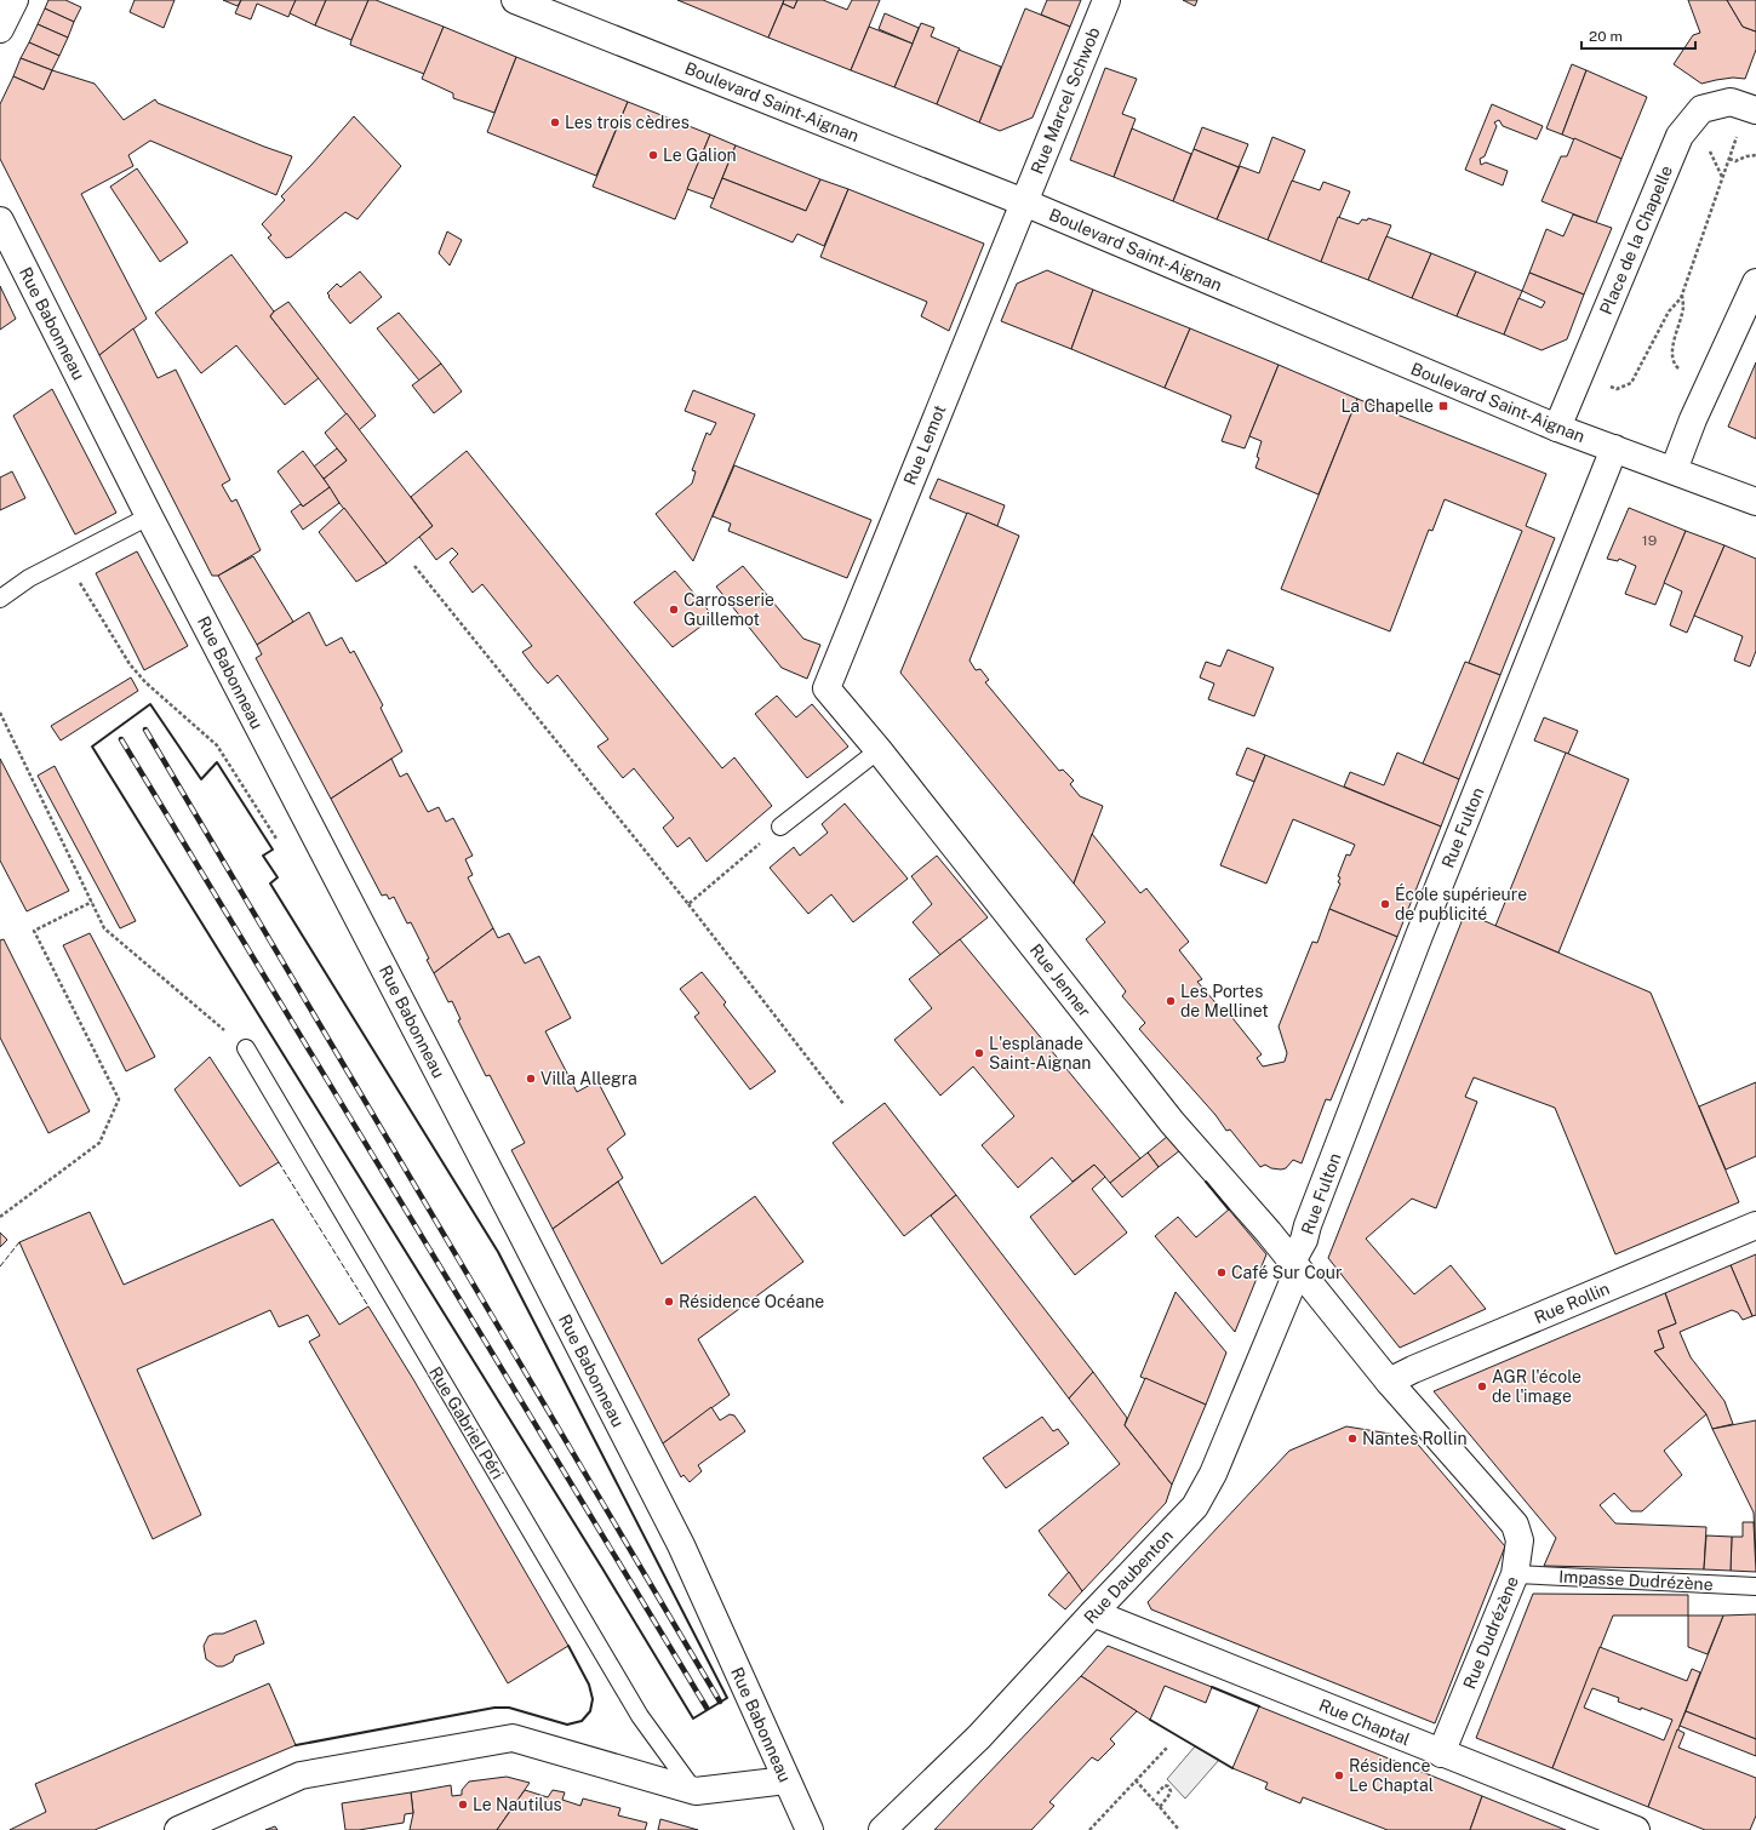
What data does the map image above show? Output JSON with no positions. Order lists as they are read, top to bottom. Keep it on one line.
{"streets":{"street":["Rue Marcel Schwob","Boulevard Saint-Aignan","Place de la Chapelle","Rue Babonneau","Rue Lemot","Rue Fulton","Rue Jenner","Rue Rollin","Rue Daubenton","Rue Dudrézène","Rue Chaptal"],"lane":["Rue Gabriel Péri","Impasse Dudrézène"]},"crossings":[["Rue Marcel Schwob","Boulevard Saint-Aignan"],["Rue Marcel Schwob","Rue Lemot"],["Boulevard Saint-Aignan","Place de la Chapelle"],["Boulevard Saint-Aignan","Rue Lemot"],["Boulevard Saint-Aignan","Rue Fulton"],["Rue Lemot","Rue Jenner"],["Rue Fulton","Rue Jenner"],["Rue Fulton","Rue Daubenton"],["Rue Jenner","Rue Rollin"],["Rue Jenner","Rue Daubenton"],["Rue Jenner","Rue Dudrézène"],["Rue Rollin","Rue Dudrézène"],["Rue Daubenton","Rue Chaptal"],["Impasse Dudrézène","Rue Dudrézène"],["Rue Dudrézène","Rue Chaptal"]],"places":{"other":["Les trois cèdres","Le Galion","Carrosserie Guillemot","École supérieure de publicité","Les Portes de Mellinet","L'esplanade Saint-Aignan","Villa Allegra","Café Sur Cour","Résidence Océane","AGR l'école de l'image","Nantes Rollin","Résidence Le Chaptal","Le Nautilus"],"transit":["La Chapelle"]},"house_numbers":["19"],"scale_bar":"20 m"}
